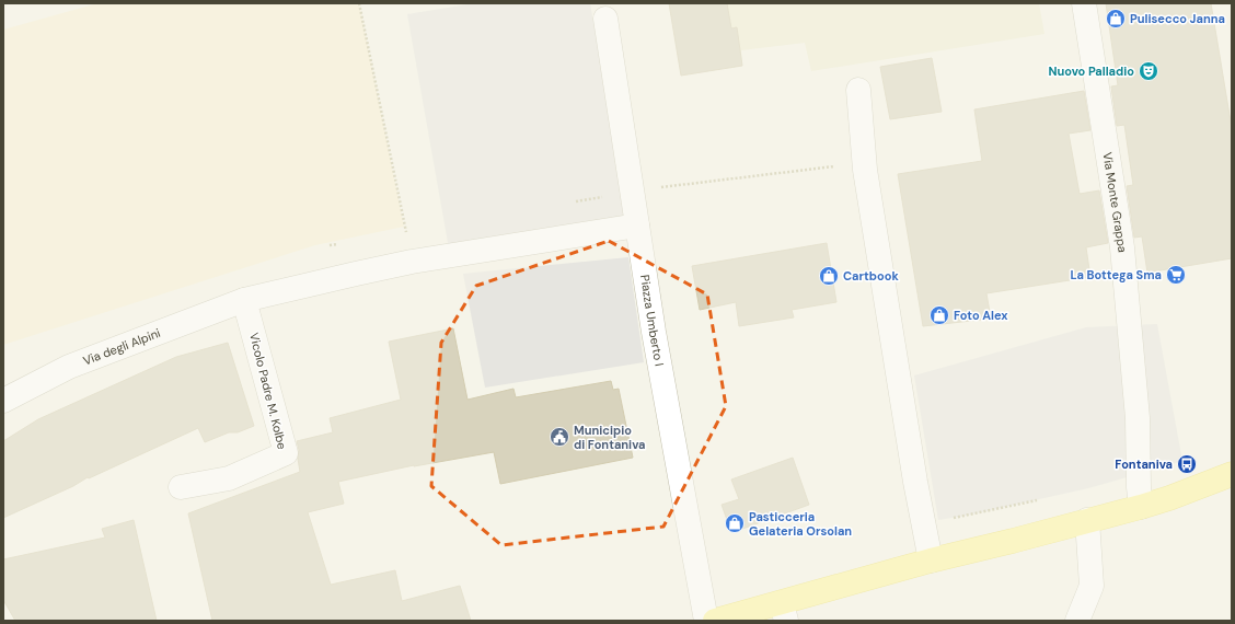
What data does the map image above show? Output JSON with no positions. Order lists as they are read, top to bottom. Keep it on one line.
{"streets":{"street":["Via Monte Grappa","Piazza Umberto I","Via degli Alpini","Vicolo Padre M. Kolbe"]},"crossings":[["Piazza Umberto I","Via degli Alpini"],["Via degli Alpini","Vicolo Padre M. Kolbe"]],"places":{"shop":["Pulisecco Janna","Cartbook","Foto Alex","Pasticceria Gelateria Orsolan"],"theatre":["Nuovo Palladio"],"supermarket":["La Bottega Sma"],"public building":["Municipio di Fontaniva"],"bus stop":["Fontaniva"]}}
